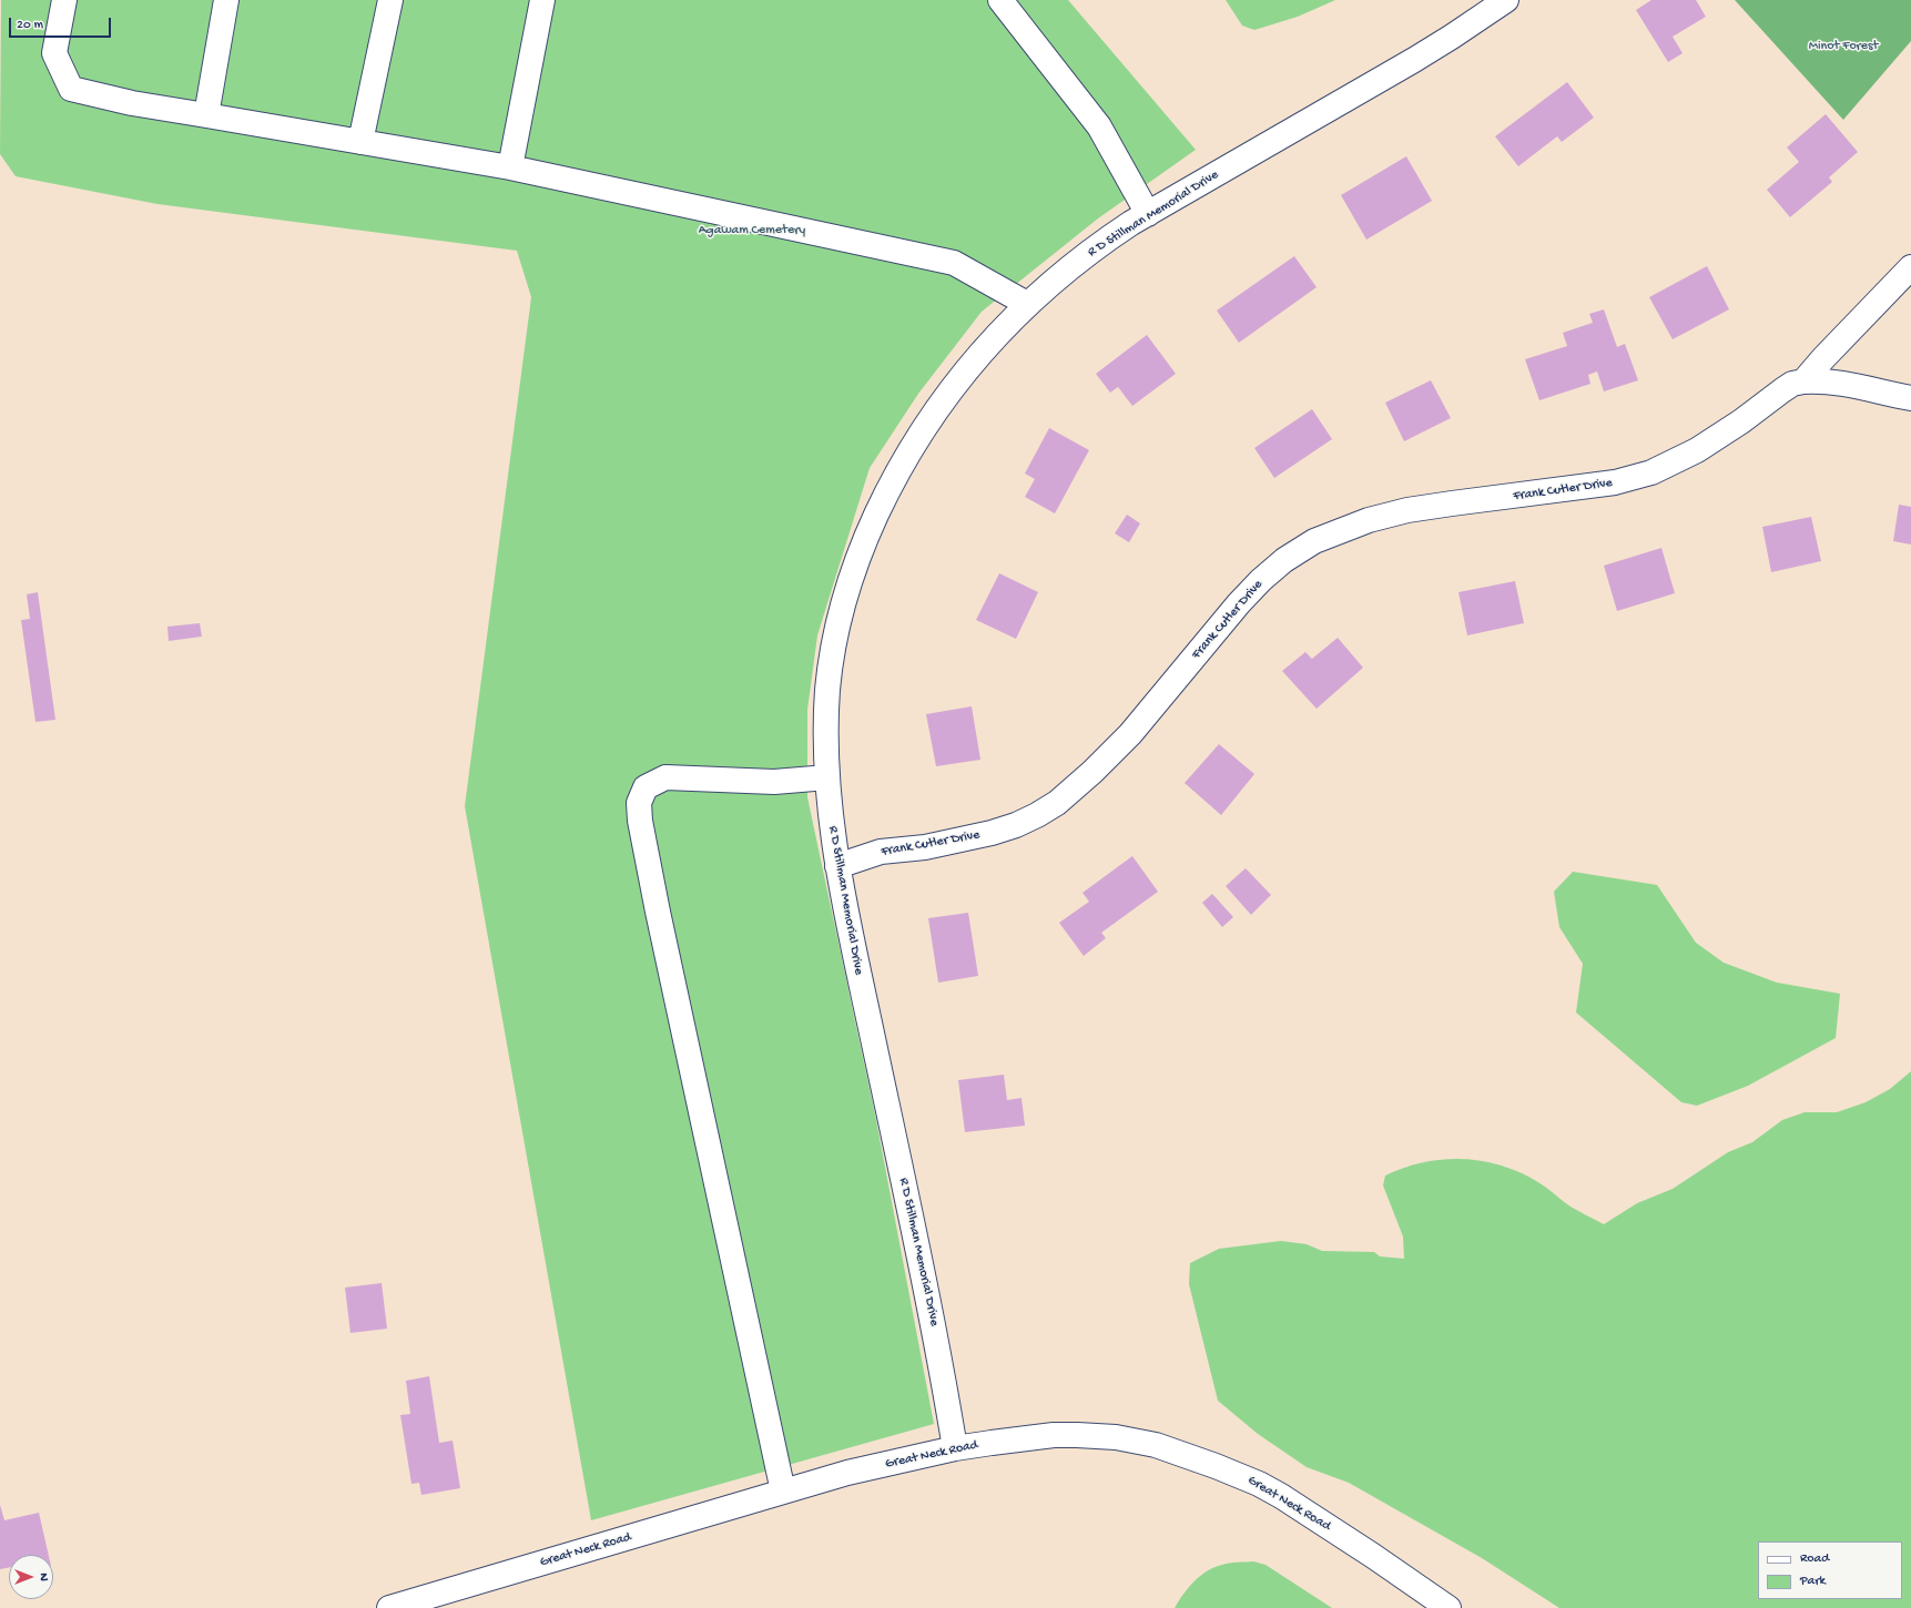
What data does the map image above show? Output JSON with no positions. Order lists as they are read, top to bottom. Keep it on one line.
{"streets":{"street":["R D Stillman Memorial Drive","Frank Cutler Drive","Great Neck Road"]},"crossings":[["R D Stillman Memorial Drive","Frank Cutler Drive"],["R D Stillman Memorial Drive","Great Neck Road"]],"parks":["Minot Forest","Agawam Cemetery"],"legend":["Road","Park"],"scale_bar":"20 m","north":"right"}
